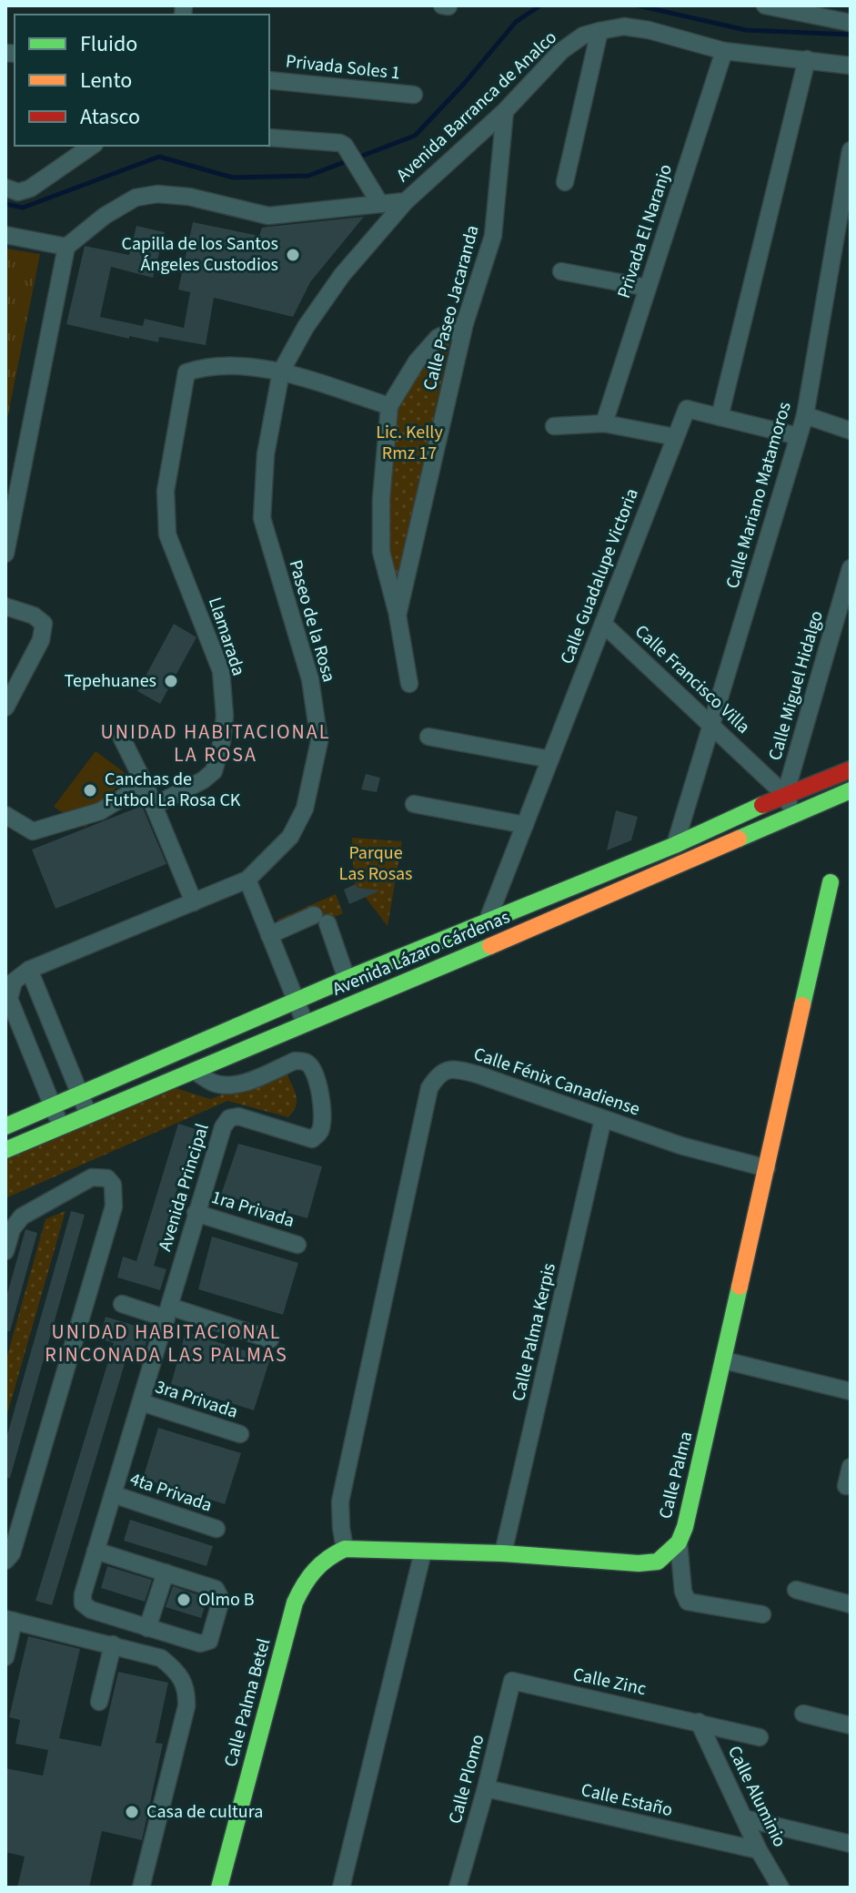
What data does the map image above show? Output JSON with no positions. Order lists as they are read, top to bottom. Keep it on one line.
{"streets":{"main road":["Avenida Lázaro Cárdenas","Calle Palma","Calle Palma Betel"],"street":["Privada Soles 1","Avenida Barranca de Analco","Privada El Naranjo","Calle Paseo Jacaranda","Calle Mariano Matamoros","Calle Guadalupe Victoria","Paseo de la Rosa","Llamarada","Calle Francisco Villa","Calle Miguel Hidalgo","Calle Fénix Canadiense","Avenida Principal","1ra Privada","Calle Palma Kerpis","3ra Privada","4ta Privada","Calle Zinc","Calle Plomo","Calle Aluminio","Calle Estaño"]},"crossings":[["Avenida Barranca de Analco","Calle Paseo Jacaranda"],["Avenida Barranca de Analco","Paseo de la Rosa"],["Calle Mariano Matamoros","Calle Francisco Villa"],["Calle Mariano Matamoros","Avenida Lázaro Cárdenas"],["Calle Guadalupe Victoria","Calle Francisco Villa"],["Calle Guadalupe Victoria","Avenida Lázaro Cárdenas"],["Paseo de la Rosa","Llamarada"],["Calle Francisco Villa","Calle Miguel Hidalgo"],["Calle Francisco Villa","Avenida Lázaro Cárdenas"],["Calle Miguel Hidalgo","Avenida Lázaro Cárdenas"],["Avenida Lázaro Cárdenas","Avenida Principal"],["Calle Fénix Canadiense","Calle Palma Kerpis"],["Calle Fénix Canadiense","Calle Palma"],["Calle Fénix Canadiense","Calle Palma Betel"],["Avenida Principal","1ra Privada"],["Avenida Principal","3ra Privada"],["Avenida Principal","4ta Privada"],["Calle Palma Kerpis","Calle Palma"],["Calle Palma","Calle Palma Betel"],["Calle Zinc","Calle Plomo"],["Calle Zinc","Calle Aluminio"],["Calle Plomo","Calle Estaño"],["Calle Aluminio","Calle Estaño"]],"districts":["UNIDAD HABITACIONAL LA ROSA","UNIDAD HABITACIONAL RINCONADA LAS PALMAS"],"parks":["Lic. Kelly Rmz 17","Parque Las Rosas"],"places":["Capilla de los Santos Ángeles Custodios","Tepehuanes","Canchas de Futbol La Rosa CK","Olmo B","Casa de cultura"],"legend":["Fluido","Lento","Atasco"]}
